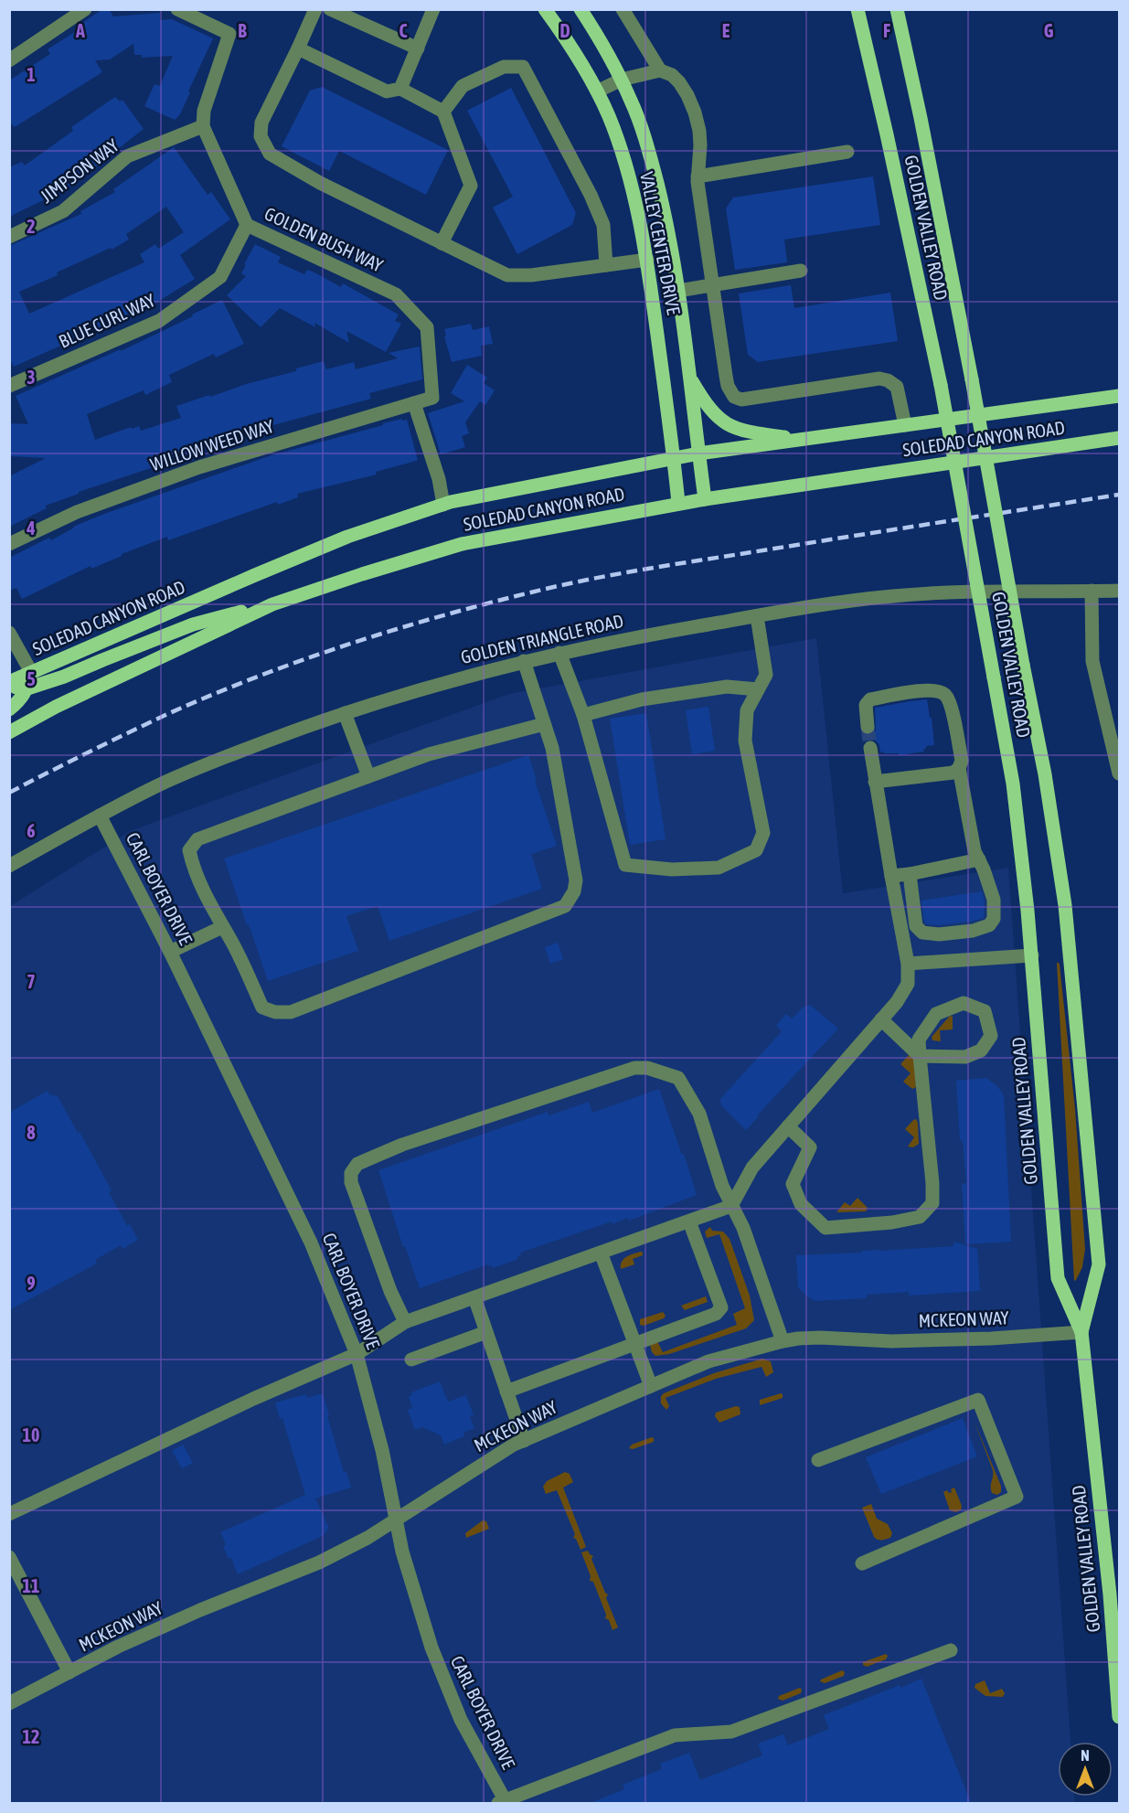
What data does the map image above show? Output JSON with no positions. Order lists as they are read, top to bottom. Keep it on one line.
{"streets":{"main road":["GOLDEN VALLEY ROAD","VALLEY CENTER DRIVE","SOLEDAD CANYON ROAD"],"street":["JIMPSON WAY","GOLDEN BUSH WAY","BLUE CURL WAY","WILLOW WEED WAY","GOLDEN TRIANGLE ROAD","CARL BOYER DRIVE","MCKEON WAY"]},"crossings":[["JIMPSON WAY","GOLDEN BUSH WAY"],["GOLDEN VALLEY ROAD","MCKEON WAY"],["GOLDEN BUSH WAY","BLUE CURL WAY"],["GOLDEN BUSH WAY","WILLOW WEED WAY"],["VALLEY CENTER DRIVE","SOLEDAD CANYON ROAD"],["GOLDEN TRIANGLE ROAD","CARL BOYER DRIVE"],["CARL BOYER DRIVE","MCKEON WAY"]],"north":"top","grid":{"columns":["A","B","C","D","E","F","G"],"rows":["1","2","3","4","5","6","7","8","9","10","11","12"]}}
